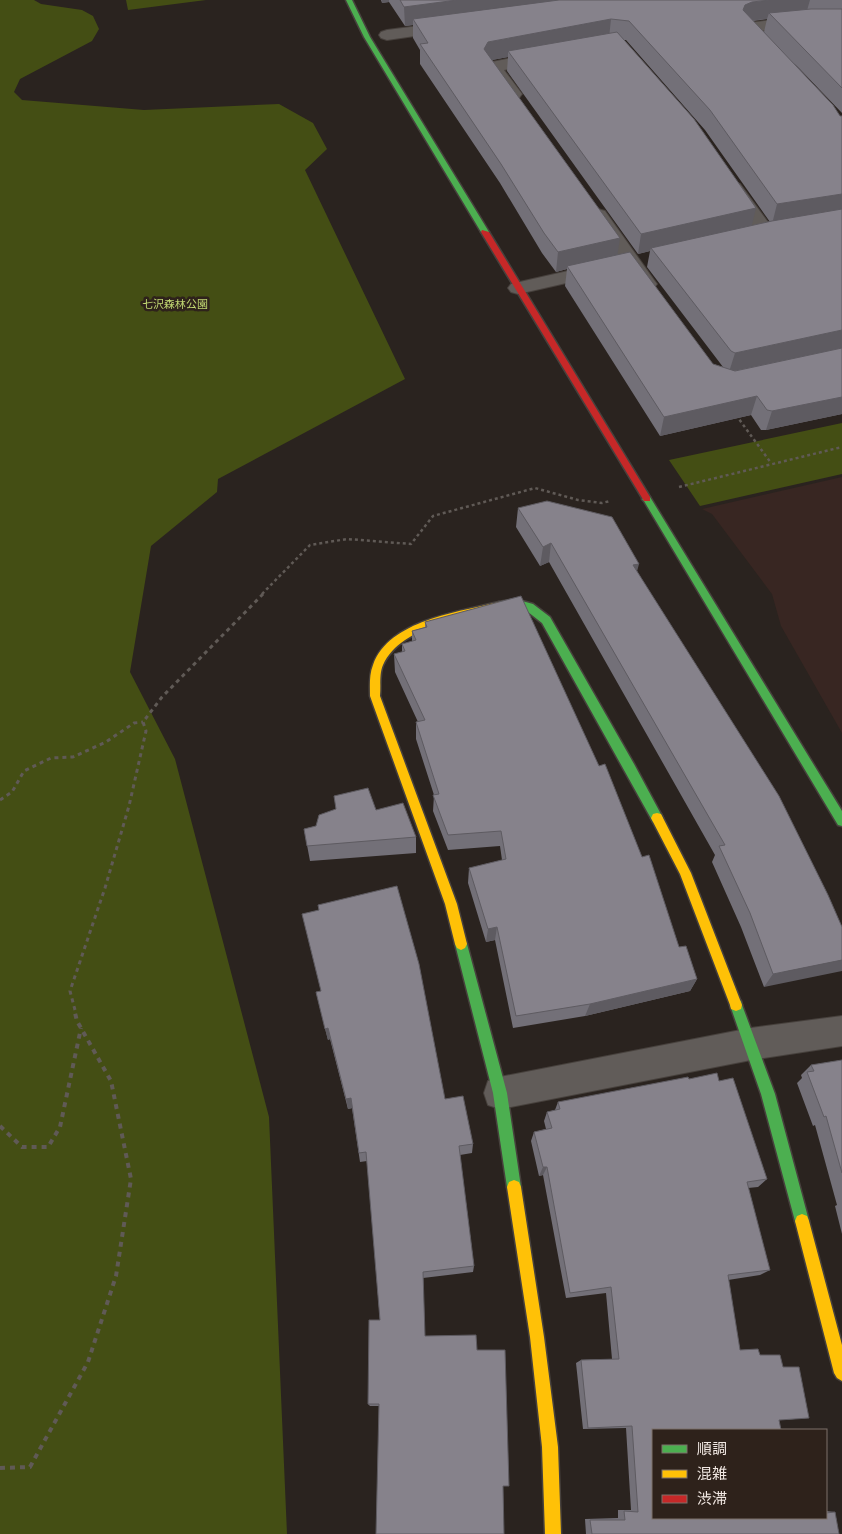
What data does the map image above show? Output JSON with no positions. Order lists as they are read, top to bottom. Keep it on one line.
{"parks":["七沢森林公園"],"legend":["順調","混雑","渋滞"]}
